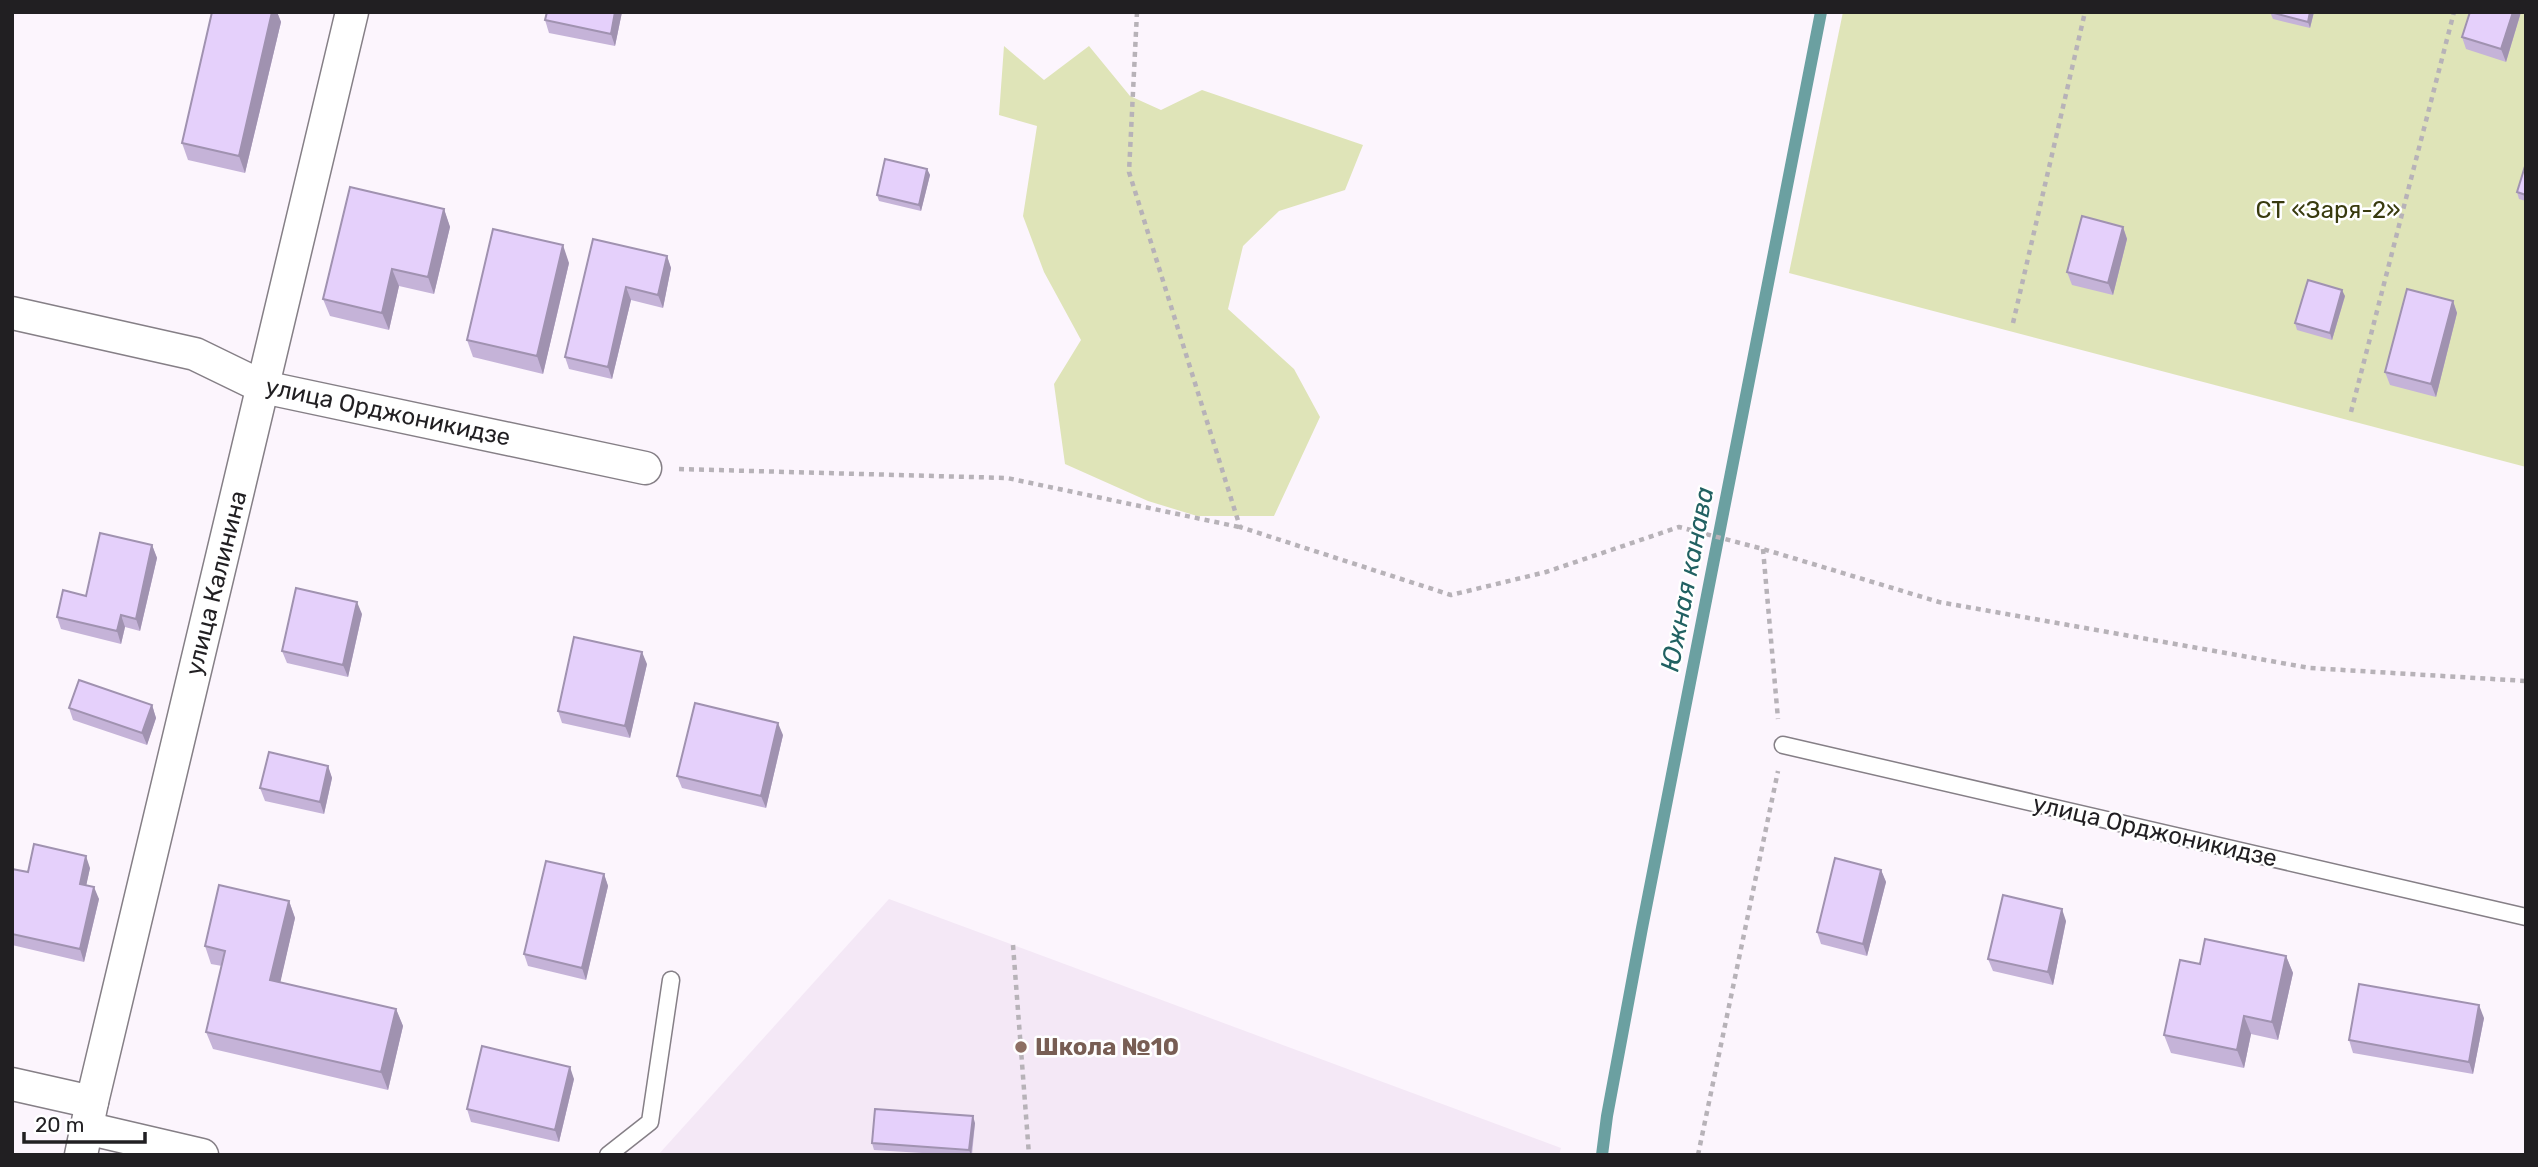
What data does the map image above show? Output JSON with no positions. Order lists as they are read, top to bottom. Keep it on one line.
{"streets":{"street":["улица Орджоникидзе","улица Калинина"]},"crossings":[["улица Орджоникидзе","улица Калинина"]],"water":["Южная канава"],"parks":["СТ «Заря-2»"],"places":["Школа №10"],"scale_bar":"20 m"}
